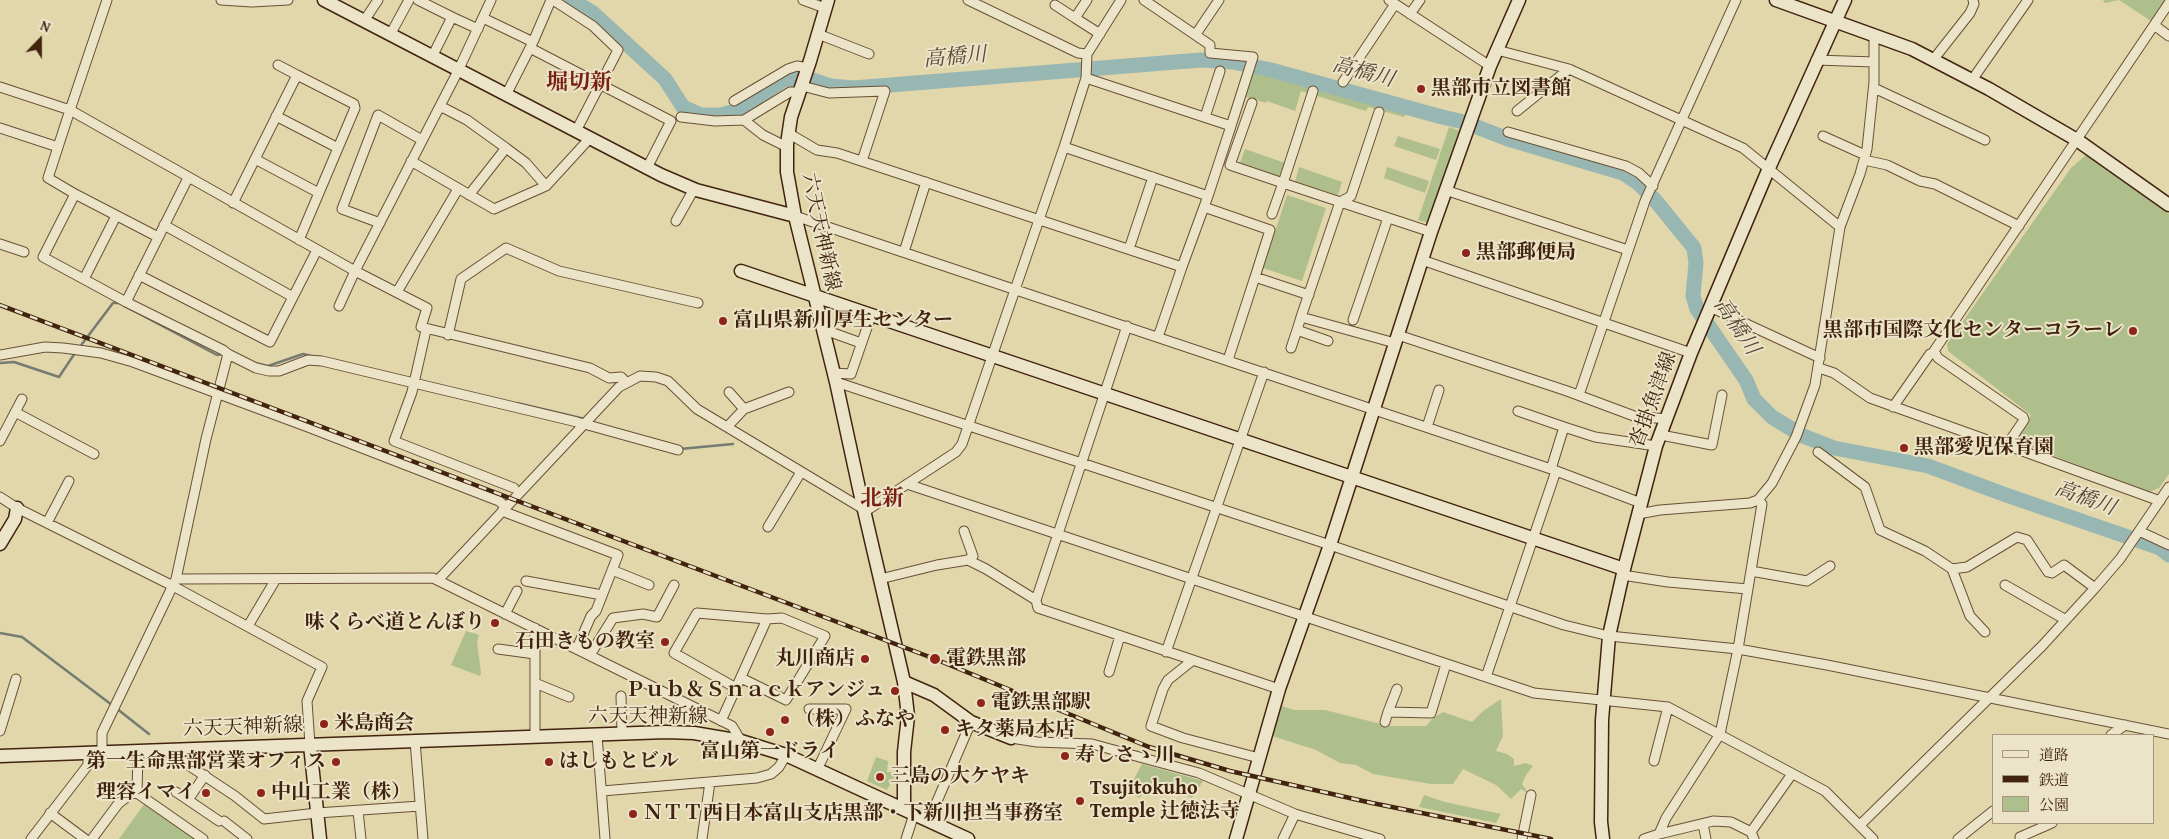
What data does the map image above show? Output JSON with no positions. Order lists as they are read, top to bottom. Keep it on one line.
{"streets":{"street":["六天天神新線","沓掛魚津線"]},"districts":["堀切新","北新"],"water":["高橋川"],"places":["黒部市立図書館","黒部郵便局","富山県新川厚生センター","黒部市国際文化センターコラーレ","黒部愛児保育園","味くらべ道とんぼり","石田きもの教室","丸川商店","電鉄黒部","Ｐｕｂ＆Ｓｎａｃｋアンジュ","電鉄黒部駅","（株）ふなや","米島商会","キタ薬局本店","富山第一ドライ","寿しさゝ川","第一生命黒部営業オフィス","はしもとビル","三島の大ケヤキ","理容イマイ","中山工業（株）","Tsujitokuho Temple 辻徳法寺","ＮＴＴ西日本富山支店黒部・下新川担当事務室"],"legend":["道路","鉄道","公園"],"north":"top"}
